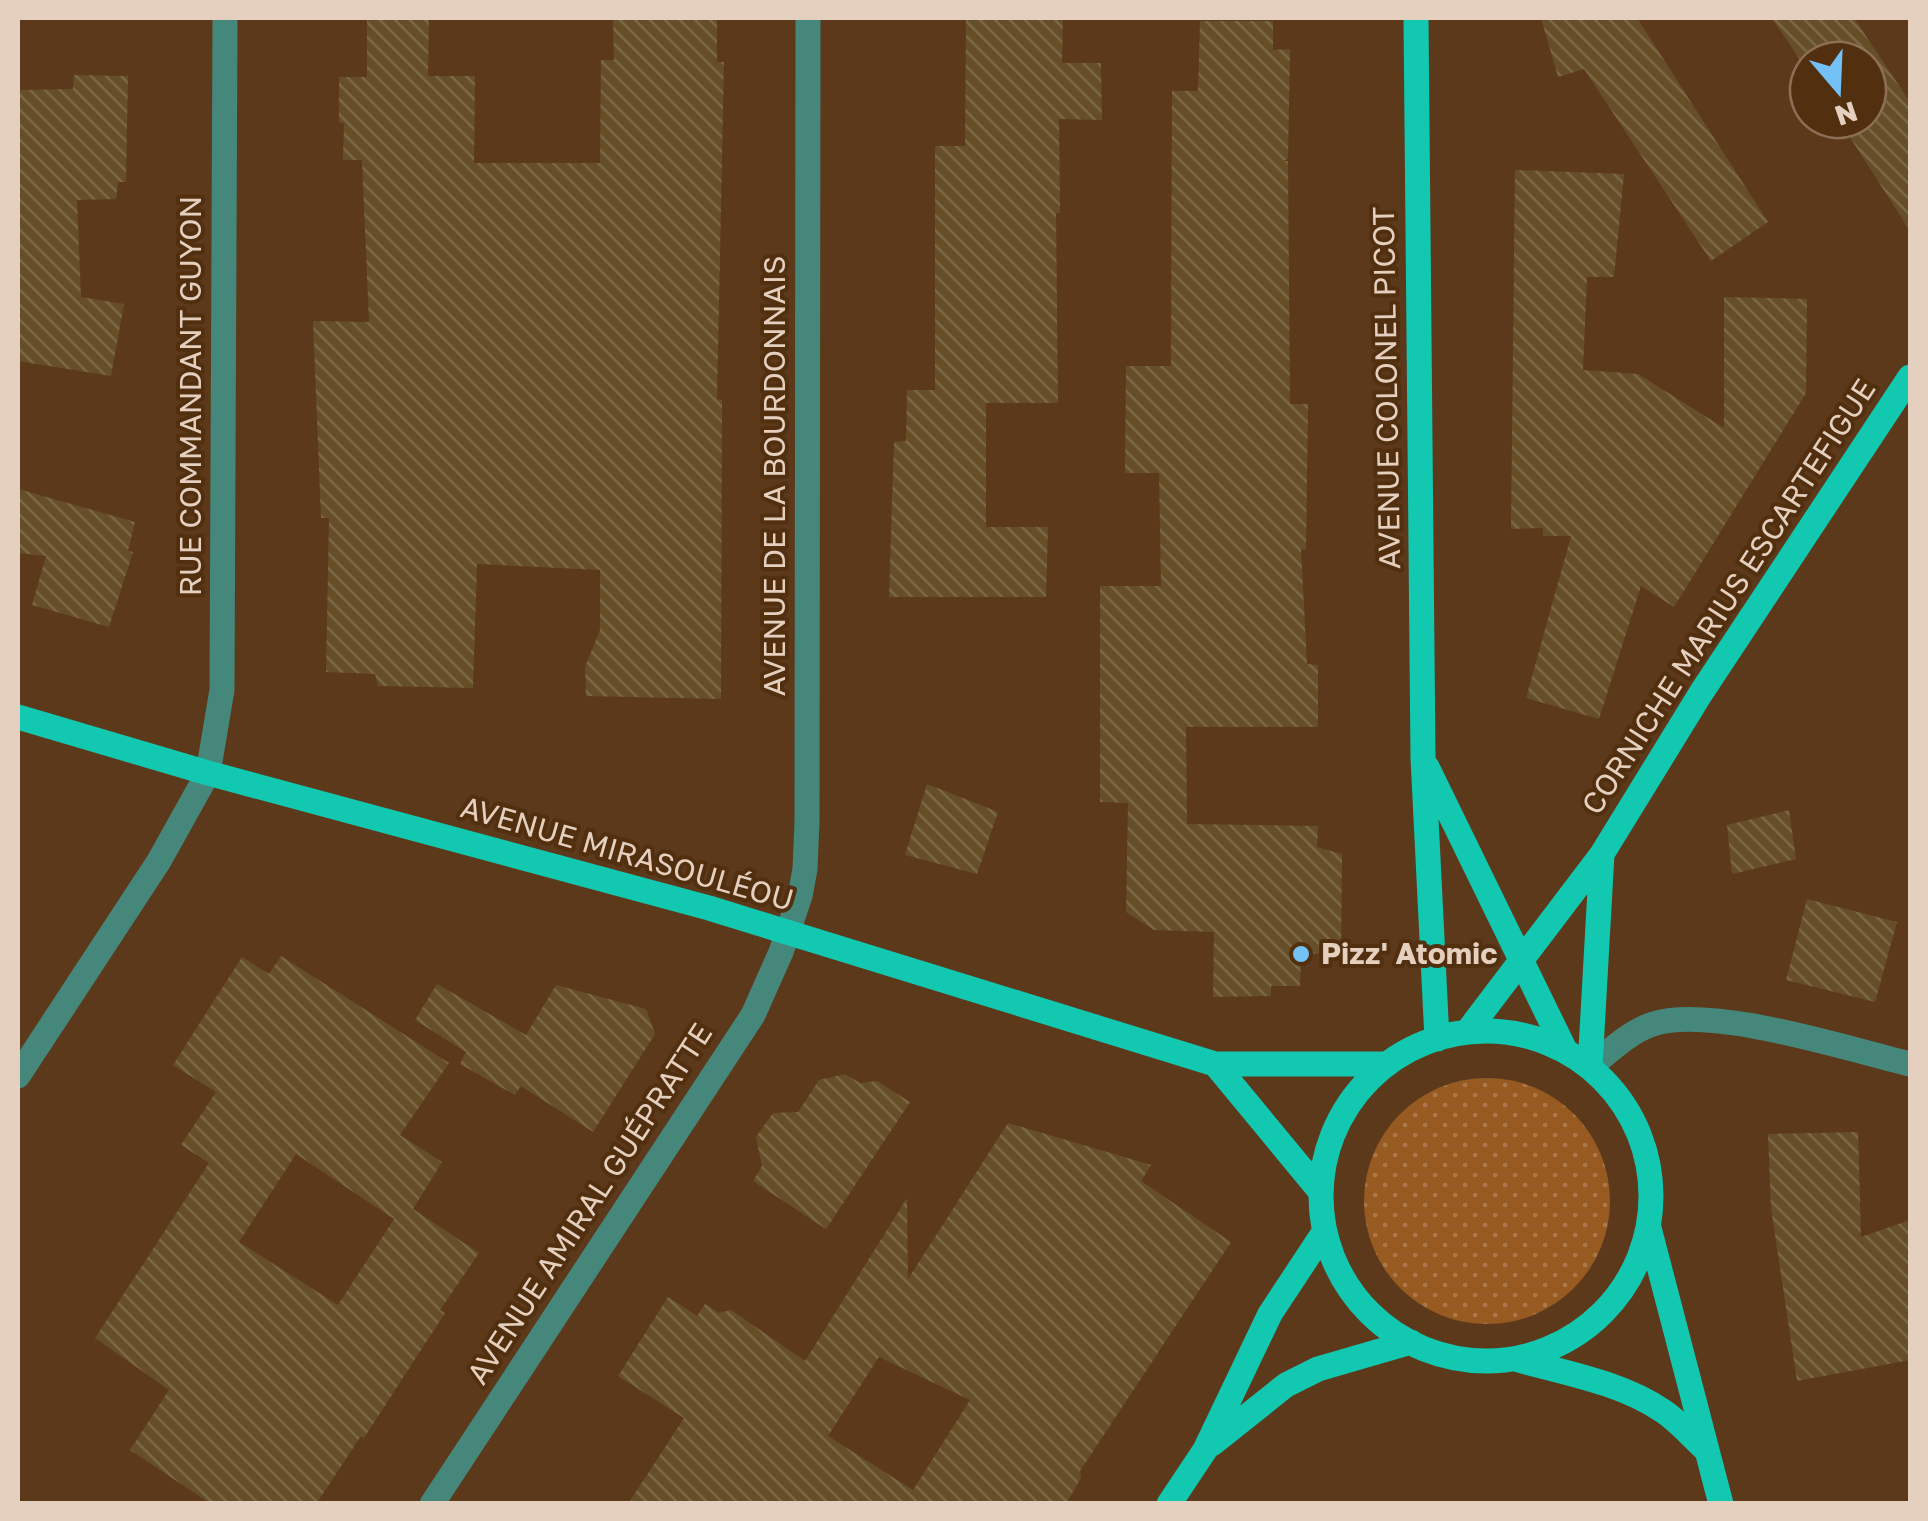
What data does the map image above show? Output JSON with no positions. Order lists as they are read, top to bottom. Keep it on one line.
{"streets":{"main road":["AVENUE COLONEL PICOT","CORNICHE MARIUS ESCARTEFIGUE","AVENUE MIRASOULÉOU"],"street":["RUE COMMANDANT GUYON","AVENUE DE LA BOURDONNAIS","AVENUE AMIRAL GUÉPRATTE"]},"crossings":[["AVENUE COLONEL PICOT","CORNICHE MARIUS ESCARTEFIGUE"],["AVENUE COLONEL PICOT","AVENUE MIRASOULÉOU"],["RUE COMMANDANT GUYON","AVENUE MIRASOULÉOU"],["AVENUE DE LA BOURDONNAIS","AVENUE MIRASOULÉOU"],["AVENUE DE LA BOURDONNAIS","AVENUE AMIRAL GUÉPRATTE"],["CORNICHE MARIUS ESCARTEFIGUE","AVENUE MIRASOULÉOU"],["AVENUE MIRASOULÉOU","AVENUE AMIRAL GUÉPRATTE"]],"places":["Pizz' Atomic"],"north":"bottom"}
